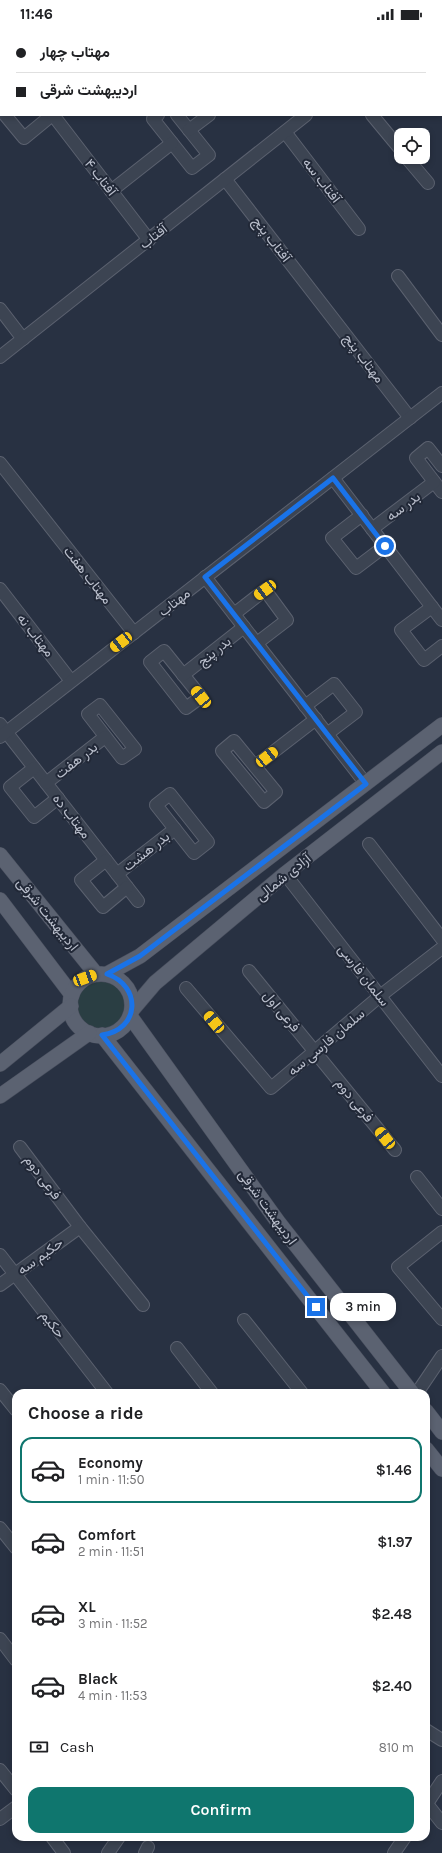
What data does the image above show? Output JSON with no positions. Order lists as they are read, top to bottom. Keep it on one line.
{"streets":{"main road":["آزادی شمالی","اردیبهشت شرقی"],"street":["آفتاب ۴","آفتاب سه","آفتاب","آفتاب پنج","مهتاب پنج","بدر سه","مهتاب هفت","مهتاب","مهتاب نه","بدر پنج","بدر هفت","مهتاب ده","بدر هشت","سلمان فارسی","فرعی اول","سلمان فارسی سه","فرعی دوم","حکیم سه","حکیم"]},"crossings":[["آفتاب ۴","آفتاب"],["آفتاب سه","آفتاب"],["آفتاب","آفتاب پنج"],["آفتاب پنج","مهتاب پنج"],["مهتاب پنج","مهتاب"],["مهتاب هفت","مهتاب"],["مهتاب","مهتاب نه"],["مهتاب","مهتاب ده"],["بدر هفت","مهتاب ده"],["مهتاب ده","بدر هشت"],["آزادی شمالی","اردیبهشت شرقی"],["آزادی شمالی","سلمان فارسی"],["سلمان فارسی","سلمان فارسی سه"],["فرعی اول","سلمان فارسی سه"],["فرعی اول","فرعی دوم"],["سلمان فارسی سه","فرعی دوم"],["فرعی دوم","حکیم سه"],["حکیم سه","حکیم"]],"page":{"status":"11:46","banner":["مهتاب چهار","اردیبهشت شرقی"],"bubble":"3 min","heading":"Choose a ride","list":[{"name":"Economy","note":"1 min · 11:50","value":"$1.46"},{"name":"Comfort","note":"2 min · 11:51","value":"$1.97"},{"name":"XL","note":"3 min · 11:52","value":"$2.48"},{"name":"Black","note":"4 min · 11:53","value":"$2.40"}],"pay":["Cash","810 m"],"buttons":"Confirm"}}
